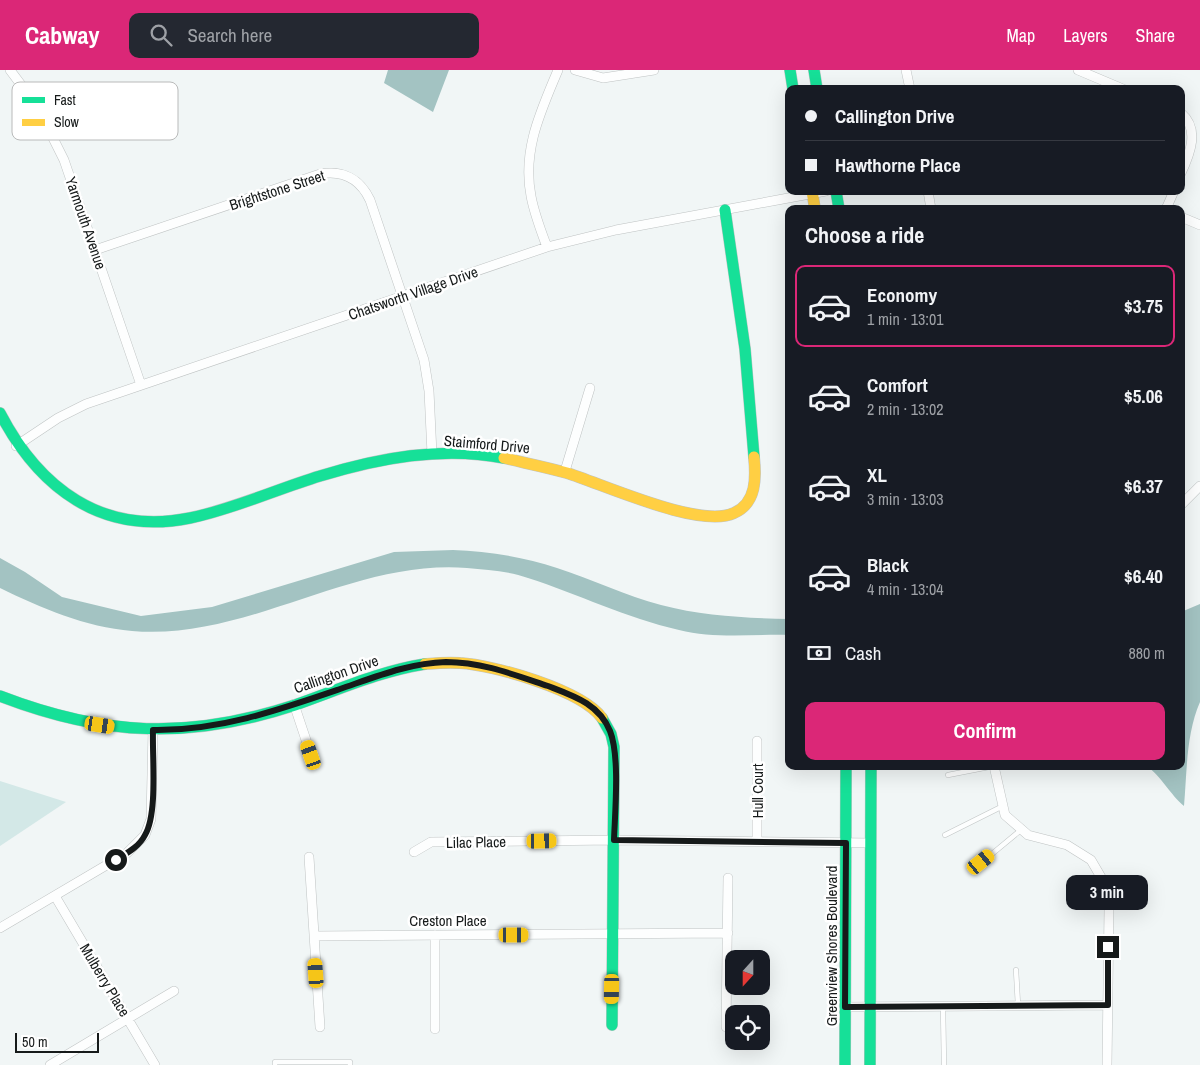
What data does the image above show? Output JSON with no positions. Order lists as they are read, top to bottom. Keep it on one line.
{"streets":{"street":["Brightstone Street","Yarmouth Avenue","Chatsworth Village Drive","Staimford Drive","Callington Drive","Hull Court","Lilac Place","Creston Place","Greenview Shores Boulevard","Mulberry Place"]},"crossings":[["Brightstone Street","Yarmouth Avenue"],["Brightstone Street","Chatsworth Village Drive"],["Brightstone Street","Staimford Drive"],["Yarmouth Avenue","Chatsworth Village Drive"],["Chatsworth Village Drive","Staimford Drive"],["Callington Drive","Lilac Place"],["Hull Court","Lilac Place"],["Lilac Place","Greenview Shores Boulevard"]],"legend":["Fast","Slow"],"scale_bar":"50 m","north":"bottom","page":{"header":"Cabway","search":"Search here","nav":["Map","Layers","Share"],"banner":["Callington Drive","Hawthorne Place"],"heading":"Choose a ride","list":[{"name":"Economy","note":"1 min · 13:01","value":"$3.75"},{"name":"Comfort","note":"2 min · 13:02","value":"$5.06"},{"name":"XL","note":"3 min · 13:03","value":"$6.37"},{"name":"Black","note":"4 min · 13:04","value":"$6.40"}],"pay":["Cash","880 m"],"buttons":"Confirm","bubble":"3 min","scale":"50 m"}}
